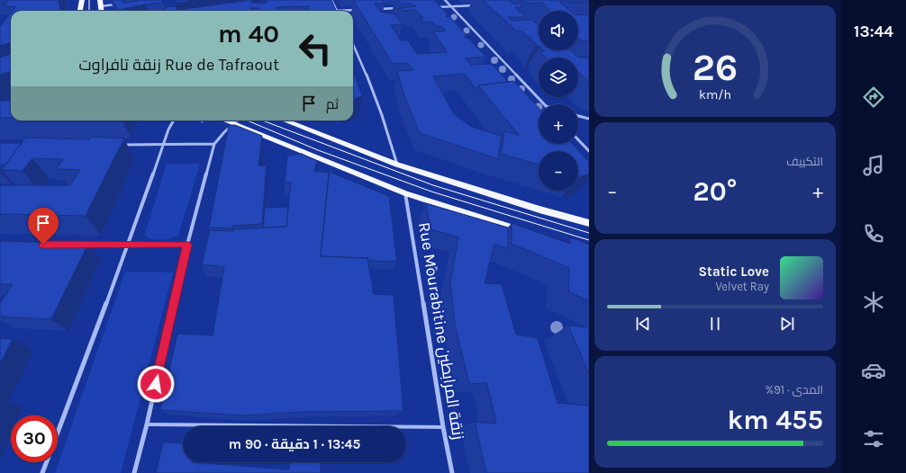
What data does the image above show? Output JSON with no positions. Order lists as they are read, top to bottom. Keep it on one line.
{"streets":{"street":["Rue Mourabitine زنقة المرابطين"]},"page":{"tabs":"13:44","map_buttons":["+","−"],"turn":["40 m","Rue de Tafraout زنقة تافراوت"],"then":"ثم","tile":["التكييف",["المدى · 91%","455 km"]],"heat":["−","20°","+"],"song":["Static Love","Velvet Ray"],"limit":"30","trip":"13:45 · 1 دقيقة · 90 m","gauge":["26","km/h"]}}
